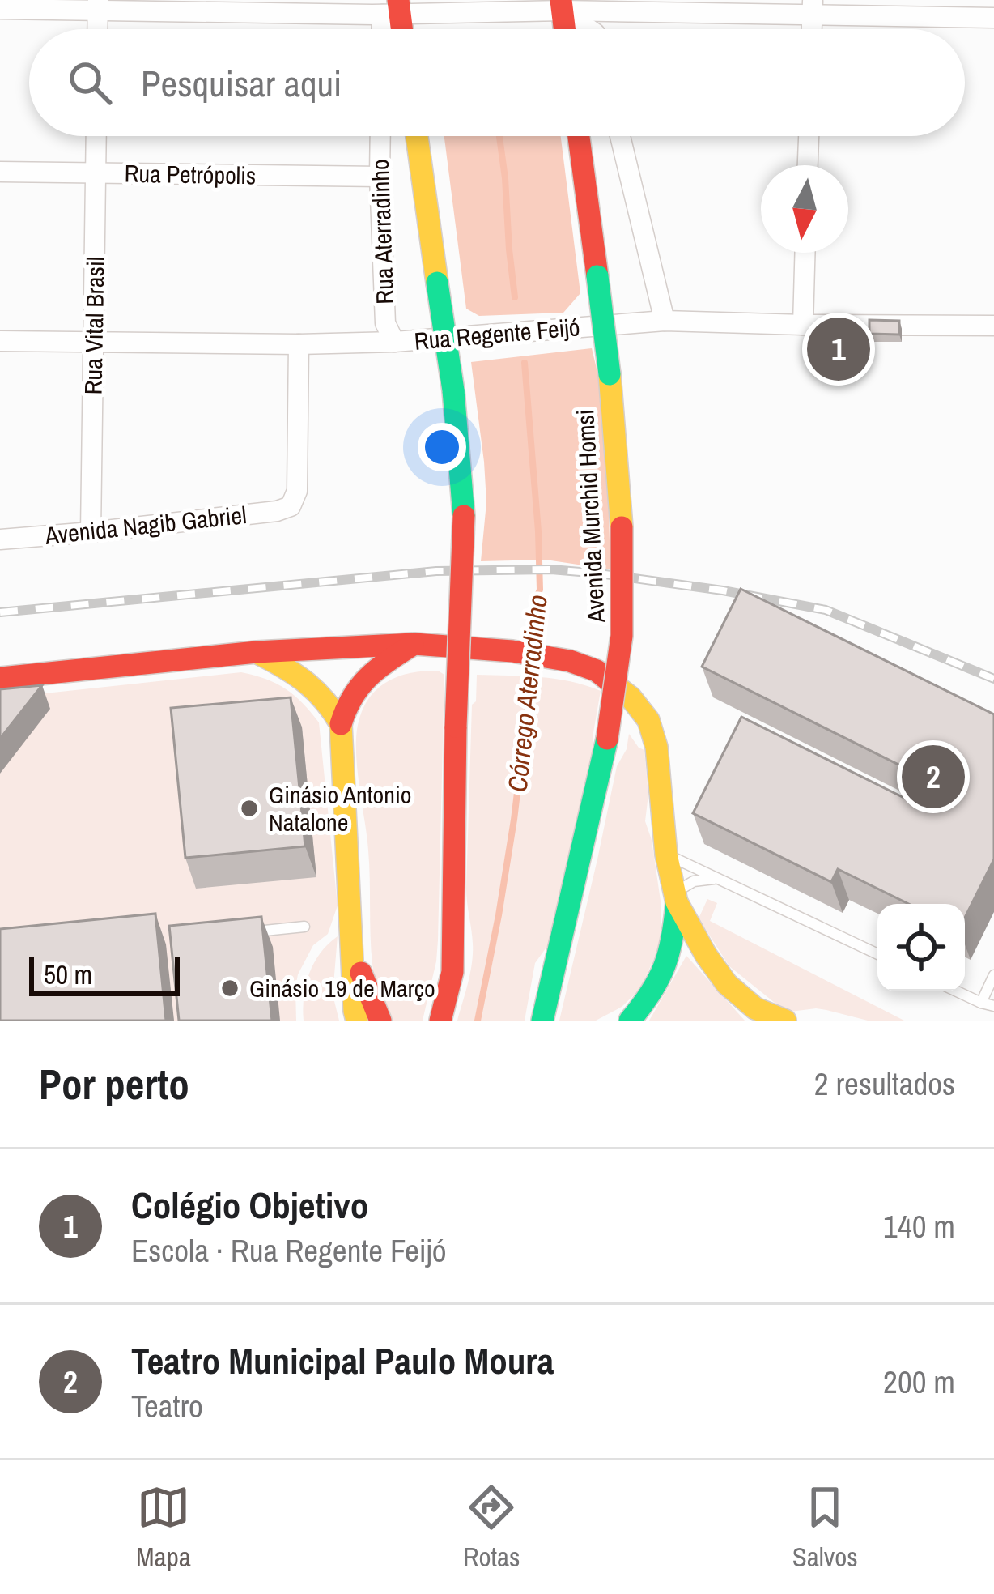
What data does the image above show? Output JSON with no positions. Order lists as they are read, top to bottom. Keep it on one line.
{"streets":{"main road":["Avenida Murchid Homsi"],"street":["Rua Petrópolis","Rua Aterradinho","Rua Vital Brasil","Rua Regente Feijó","Avenida Nagib Gabriel"]},"crossings":[["Rua Petrópolis","Rua Aterradinho"],["Rua Petrópolis","Rua Vital Brasil"],["Rua Aterradinho","Rua Regente Feijó"],["Rua Vital Brasil","Rua Regente Feijó"],["Rua Vital Brasil","Avenida Nagib Gabriel"],["Rua Regente Feijó","Avenida Nagib Gabriel"]],"water":["Córrego Aterradinho"],"places":["Ginásio Antonio Natalone","Ginásio 19 de Março"],"scale_bar":"50 m","north":"bottom","page":{"search":"Pesquisar aqui","pins":["1","2"],"scale":"50 m","heading":["Por perto","2 resultados"],"list":[{"mark":"1","name":"Colégio Objetivo","note":"Escola · Rua Regente Feijó","value":"140 m"},{"mark":"2","name":"Teatro Municipal Paulo Moura","note":"Teatro","value":"200 m"}],"nav":["Mapa","Rotas","Salvos"]}}
